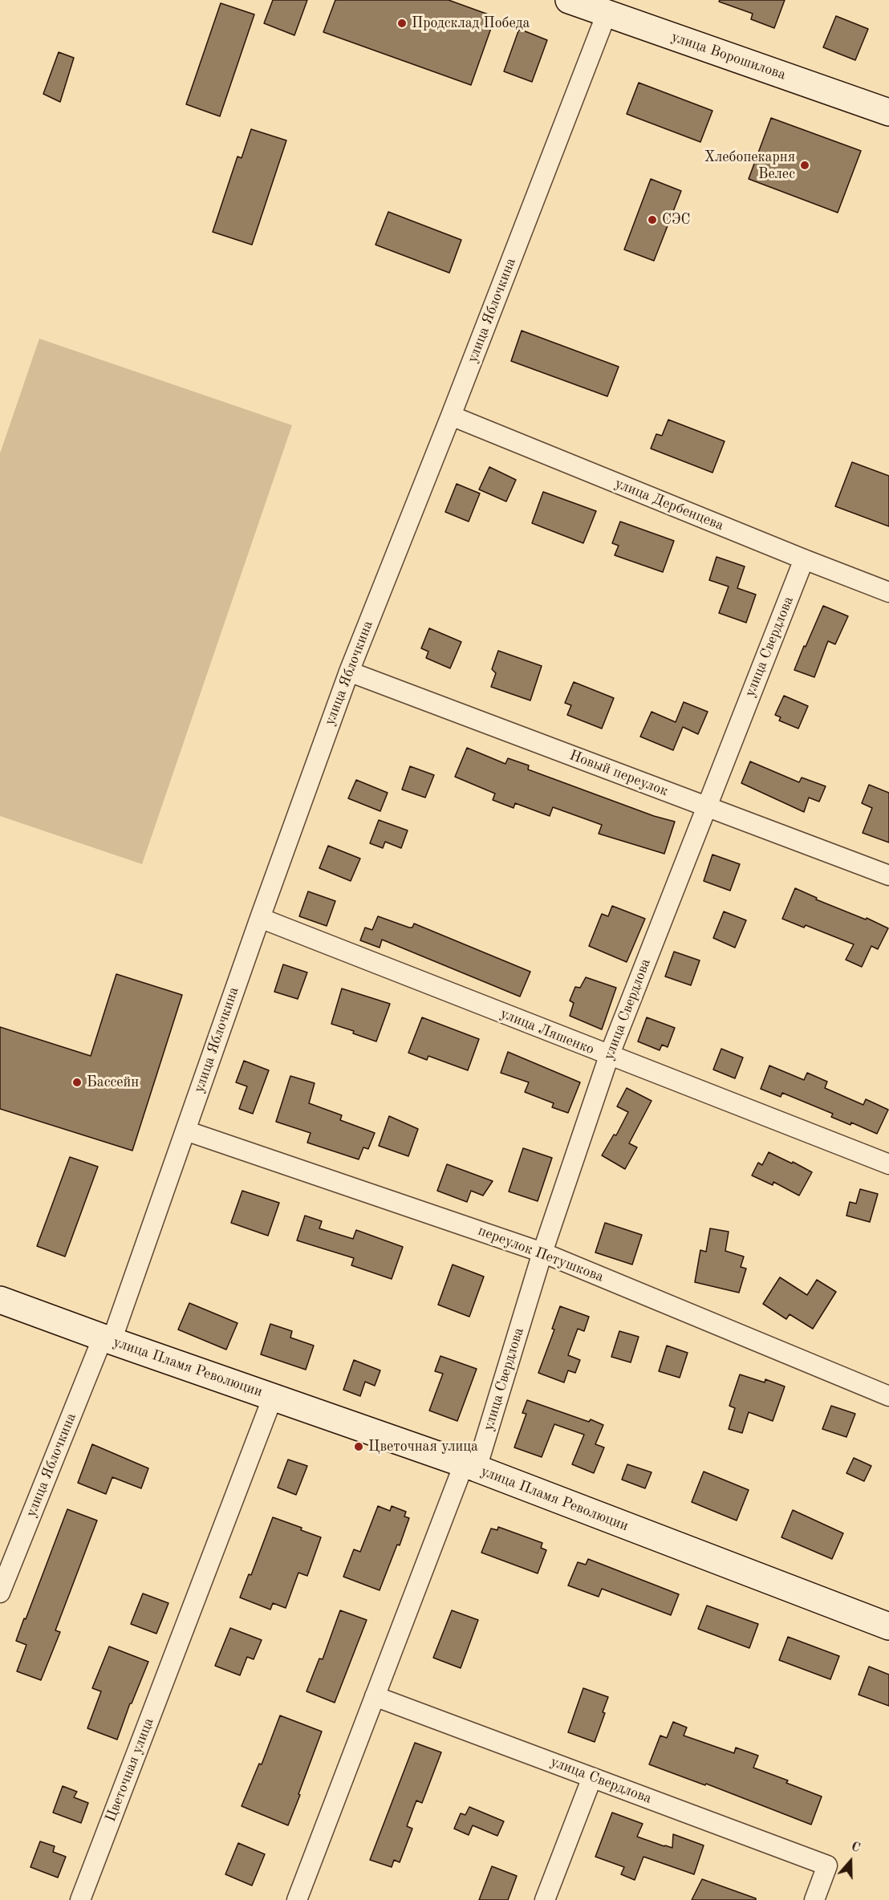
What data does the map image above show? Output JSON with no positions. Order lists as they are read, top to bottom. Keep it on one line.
{"streets":{"street":["улица Ворошилова","улица Яблочкина","улица Дербенцева","улица Свердлова","Новый переулок","улица Ляшенко","переулок Петушкова","улица Пламя Революции","Цветочная улица"]},"crossings":[["улица Ворошилова","улица Яблочкина"],["улица Яблочкина","улица Дербенцева"],["улица Яблочкина","Новый переулок"],["улица Яблочкина","улица Ляшенко"],["улица Яблочкина","переулок Петушкова"],["улица Яблочкина","улица Пламя Революции"],["улица Дербенцева","улица Свердлова"],["улица Свердлова","Новый переулок"],["улица Свердлова","улица Ляшенко"],["улица Свердлова","переулок Петушкова"],["улица Свердлова","улица Пламя Революции"],["улица Пламя Революции","Цветочная улица"]],"places":["Продсклад Победа","Хлебопекарня Велес","СЭС","Бассейн","Цветочная улица"],"north":"top"}
